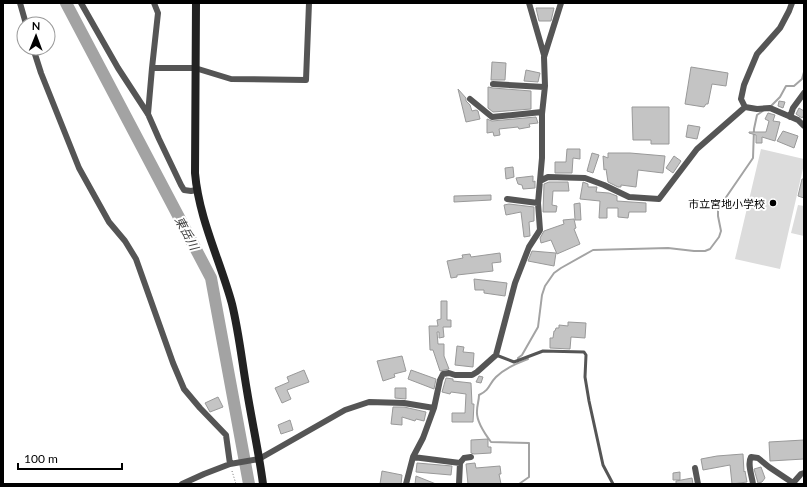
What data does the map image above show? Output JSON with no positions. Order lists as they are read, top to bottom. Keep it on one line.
{"water":["東岳川"],"places":["市立宮地小学校"],"scale_bar":"100 m","north":"top"}
